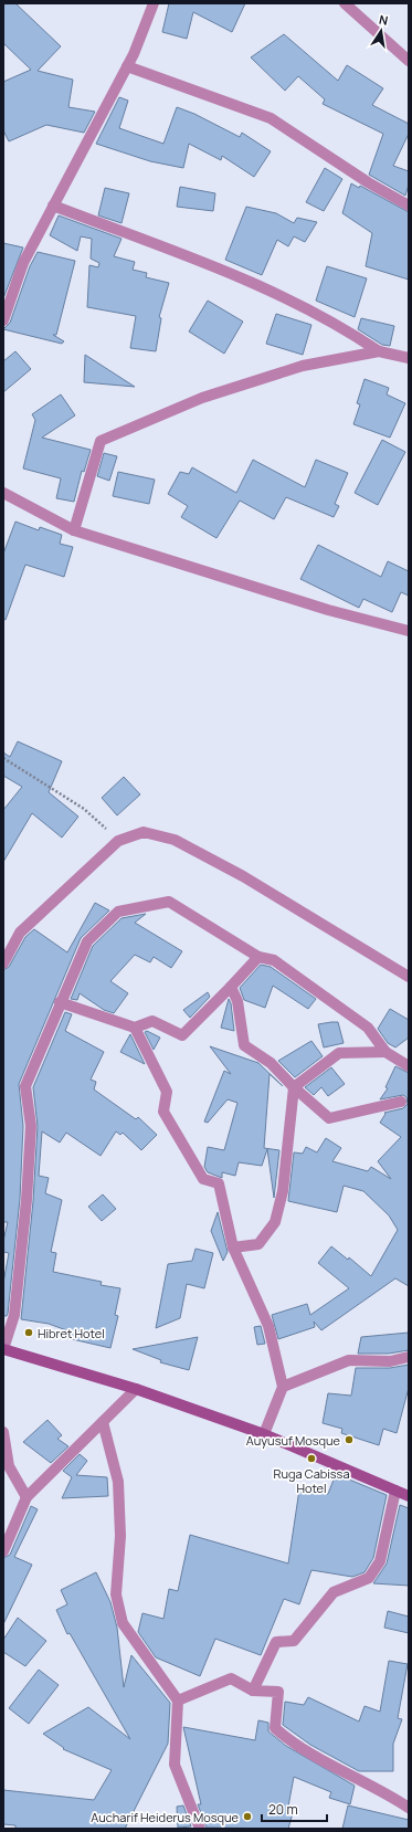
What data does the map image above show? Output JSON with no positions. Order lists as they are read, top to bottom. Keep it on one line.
{"places":["Hibret Hotel","Auyusuf Mosque","Ruga Cabissa Hotel","Aucharif Heiderus Mosque"],"scale_bar":"20 m","north":"top"}
